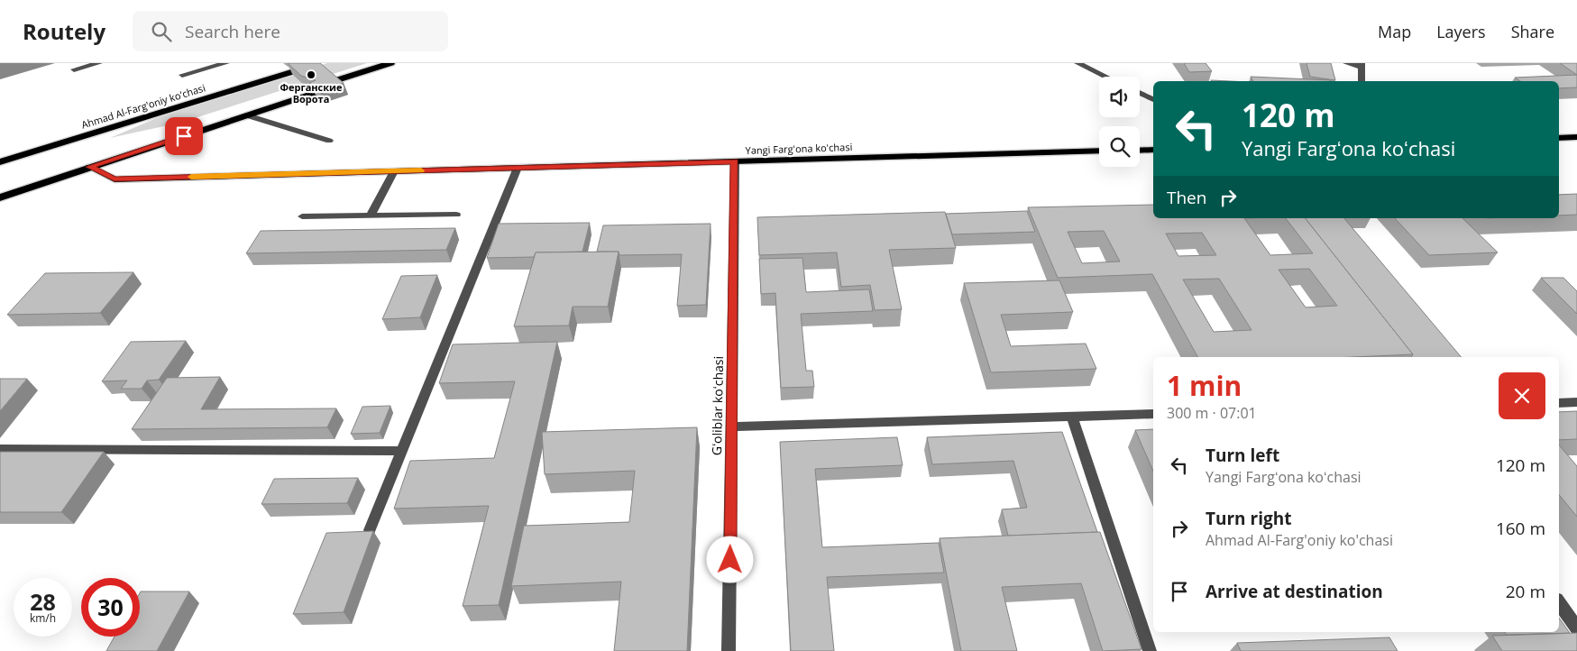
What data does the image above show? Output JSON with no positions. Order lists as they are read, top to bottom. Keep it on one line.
{"streets":{"highway":["Ahmad Al-Farg'oniy ko'chasi"],"main road":["Yangi Fargʻona koʻchasi"],"street":["Gʻoliblar koʻchasi"]},"crossings":[["Yangi Fargʻona koʻchasi","Gʻoliblar koʻchasi"]],"places":["Ферганские Ворота"],"page":{"header":"Routely","search":"Search here","nav":["Map","Layers","Share"],"turn":["120 m","Yangi Fargʻona koʻchasi"],"then":"Then","heading":["1 min","300 m · 07:01"],"list":[{"name":"Turn left","note":"Yangi Fargʻona koʻchasi","value":"120 m"},{"name":"Turn right","note":"Ahmad Al-Farg'oniy ko'chasi","value":"160 m"},{"name":"Arrive at destination","value":"20 m"}],"speed":"28 km/h","limit":"30"}}
